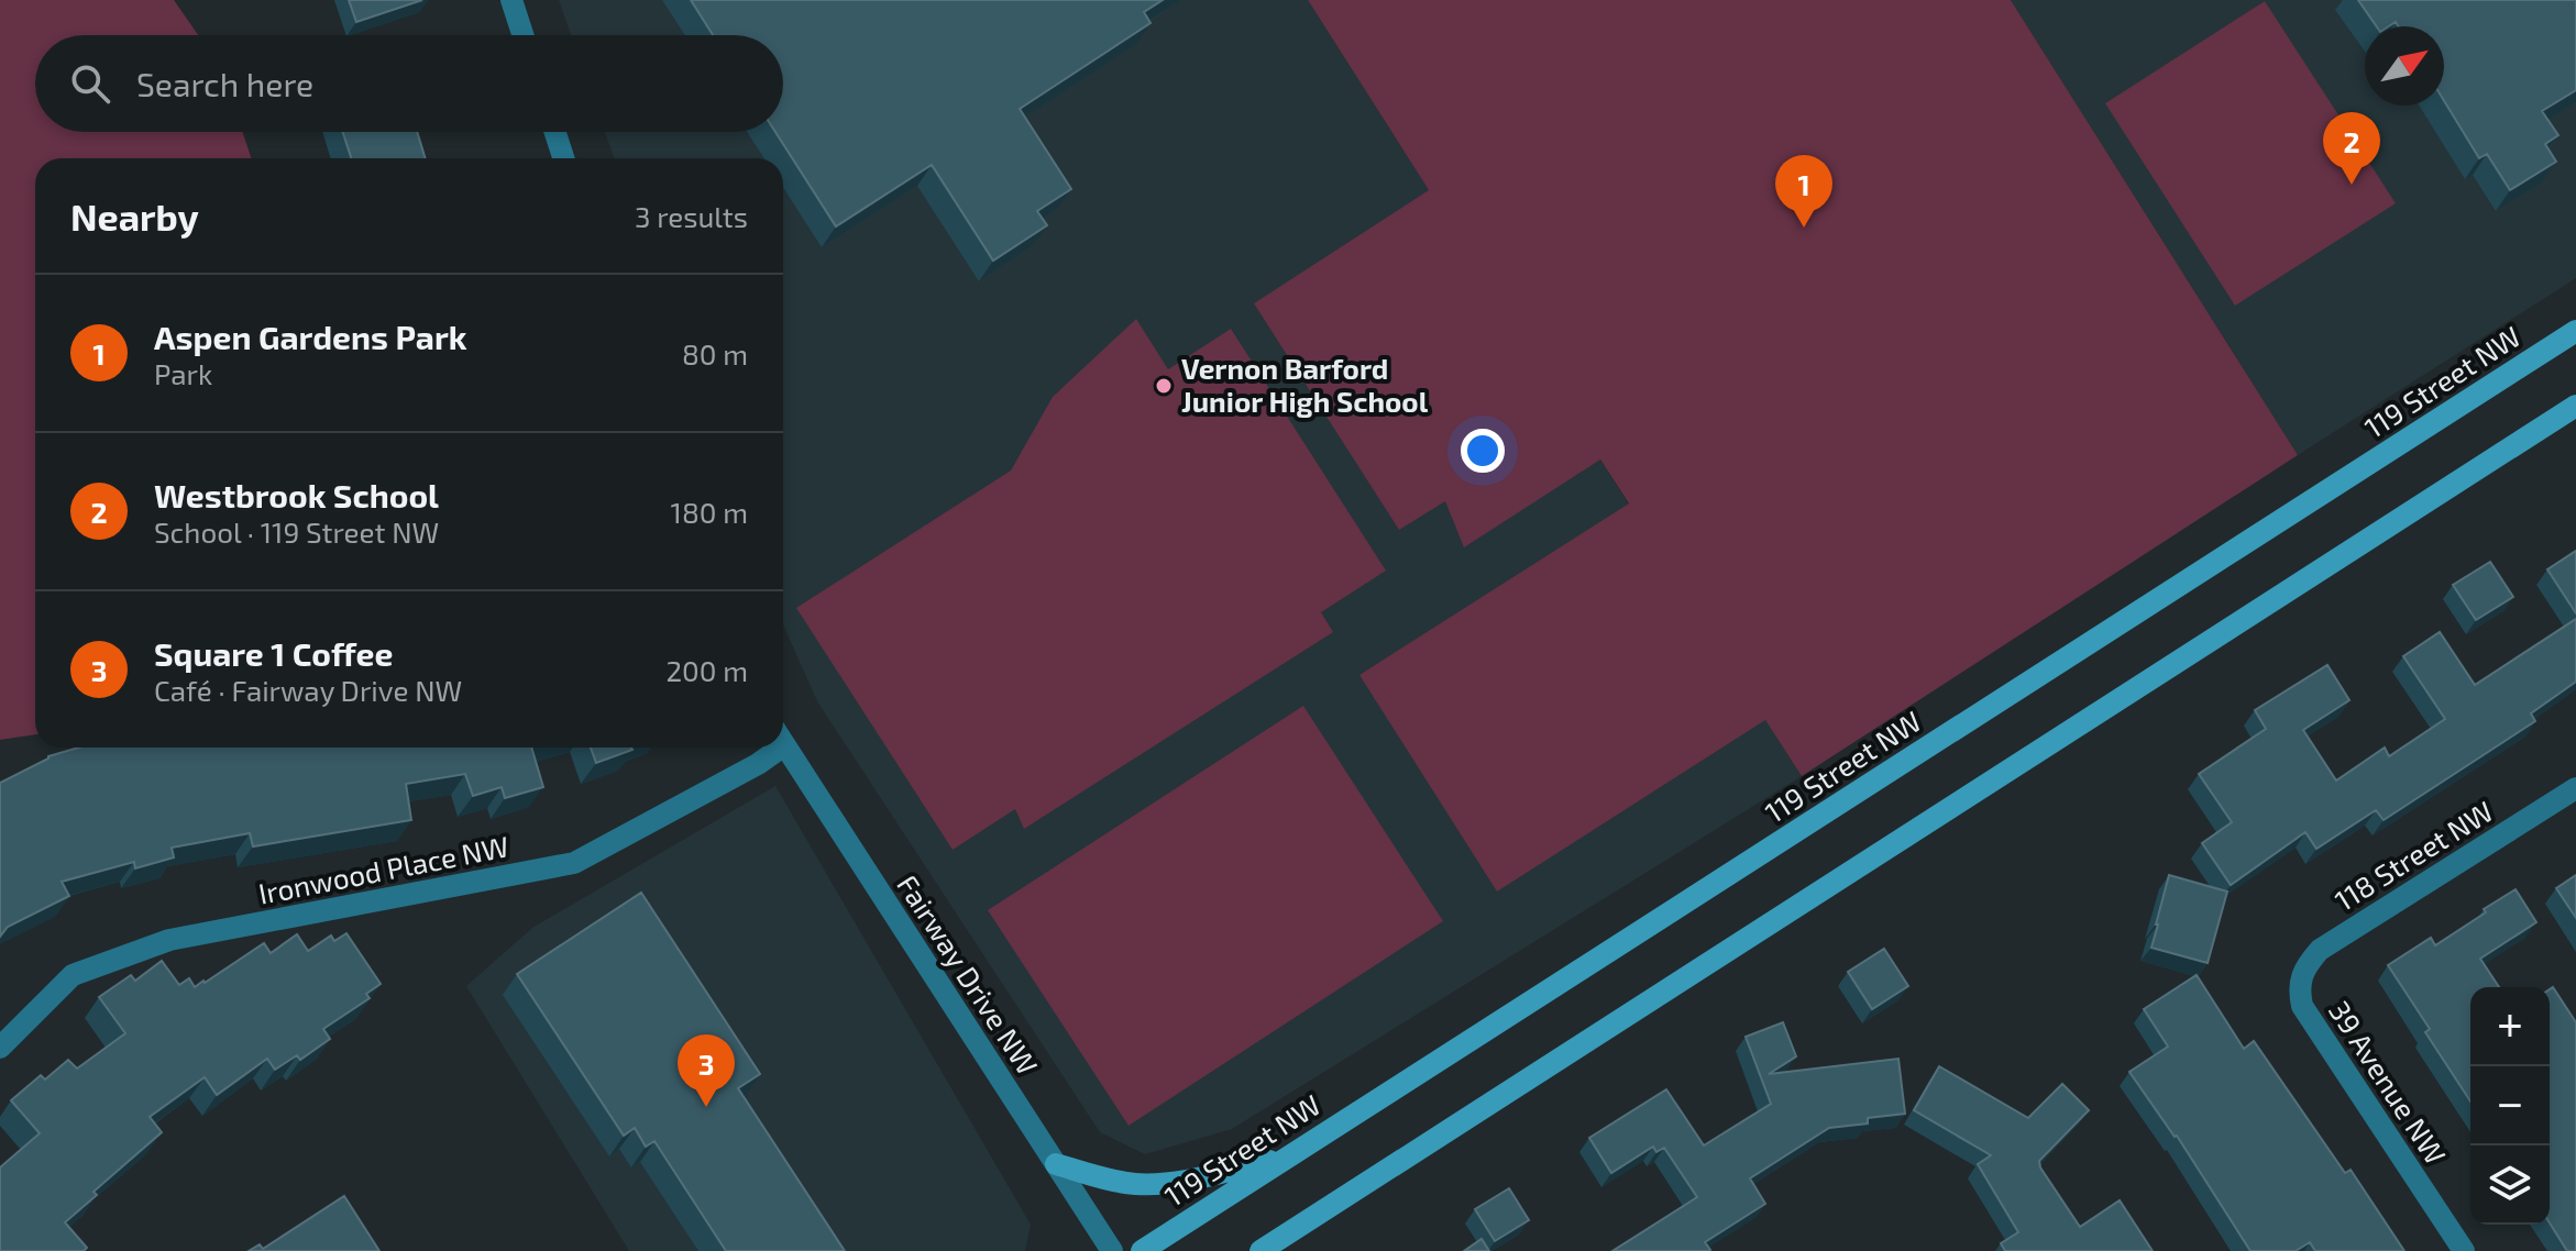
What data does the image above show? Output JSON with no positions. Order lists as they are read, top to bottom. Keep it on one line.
{"streets":{"main road":["119 Street NW"],"street":["118 Street NW","Ironwood Place NW","Fairway Drive NW","39 Avenue NW"]},"crossings":[["118 Street NW","39 Avenue NW"]],"places":["Vernon Barford Junior High School"],"north":"top right","page":{"search":"Search here","pins":["2","1","3"],"heading":["Nearby","3 results"],"list":[{"mark":"1","name":"Aspen Gardens Park","note":"Park","value":"80 m"},{"mark":"2","name":"Westbrook School","note":"School · 119 Street NW","value":"180 m"},{"mark":"3","name":"Square 1 Coffee","note":"Café · Fairway Drive NW","value":"200 m"}],"map_buttons":["+","−"]}}
